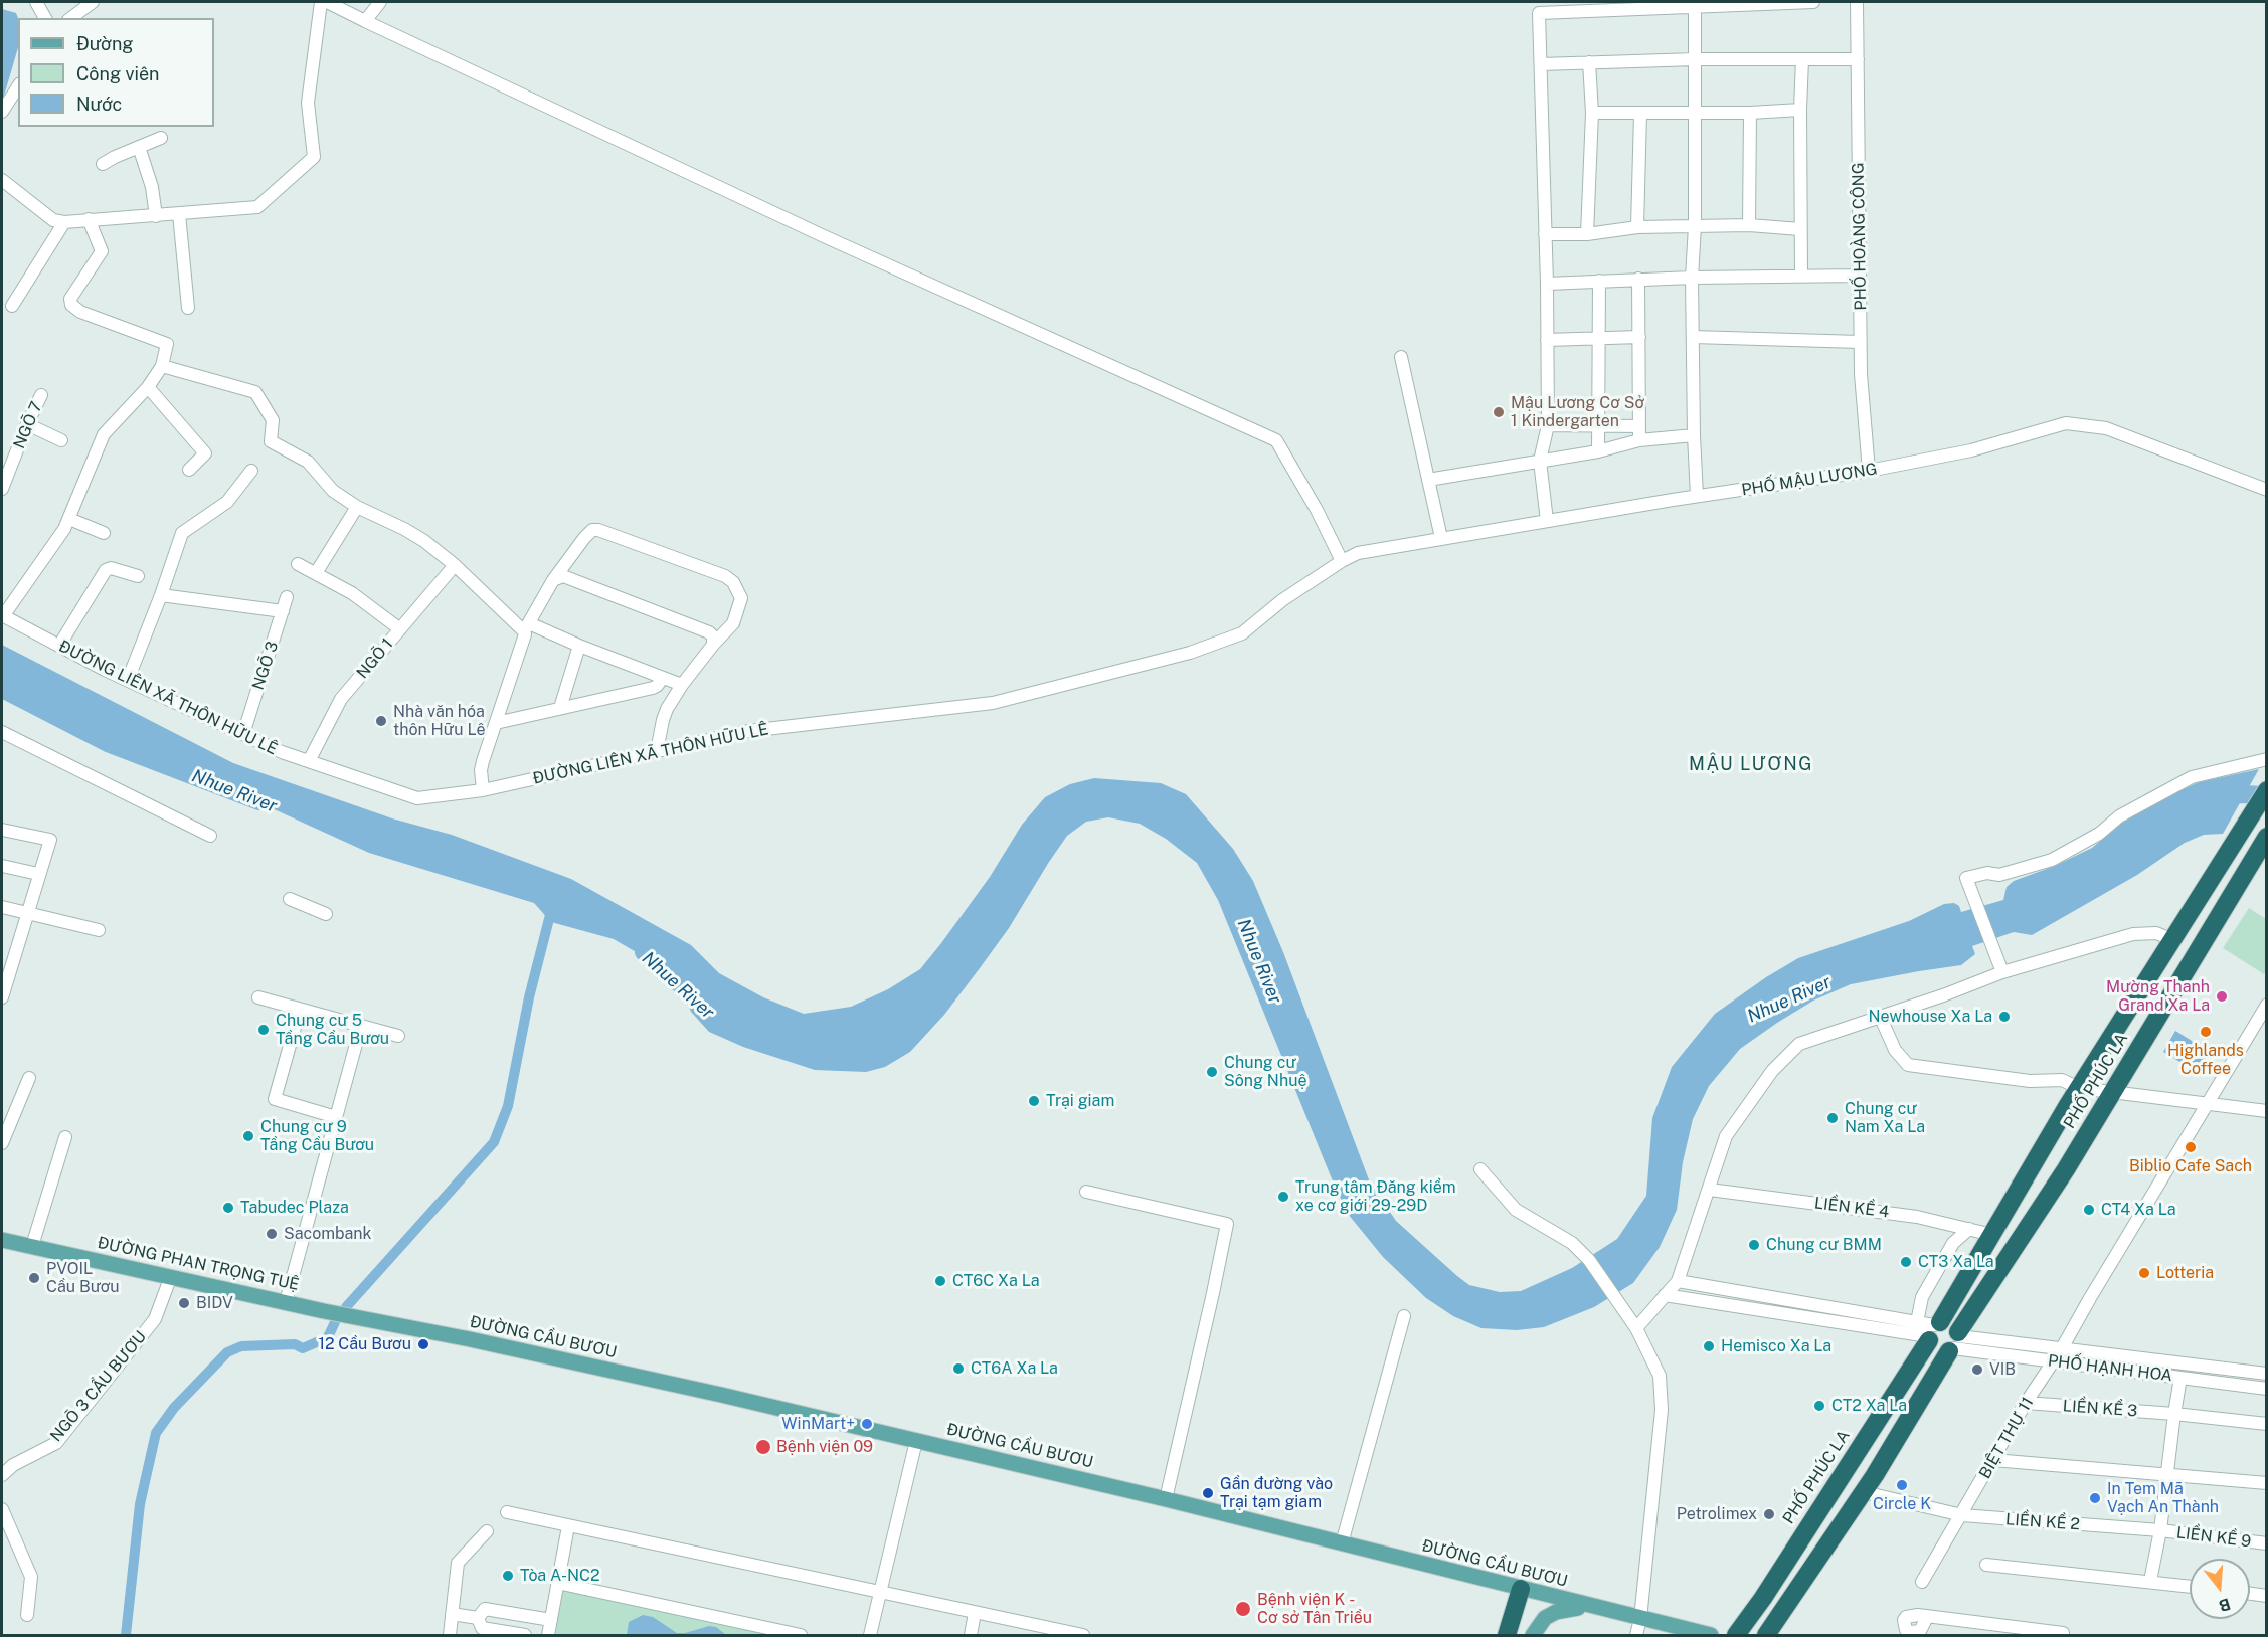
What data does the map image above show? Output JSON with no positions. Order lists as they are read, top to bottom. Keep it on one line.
{"streets":{"highway":["PHỐ PHÚC LA"],"main road":["ĐƯỜNG PHAN TRỌNG TUỆ","ĐƯỜNG CẦU BƯƠU"],"street":["PHỐ HOÀNG CÔNG","NGÕ 7","PHỐ MẬU LƯƠNG","NGÕ 1","NGÕ 3","ĐƯỜNG LIÊN XÃ THÔN HỮU LÊ","LIỀN KỀ 4","PHỐ HẠNH HOA","NGÕ 3 CẦU BƯƠU","LIỀN KỀ 3","BIỆT THỰ 11","LIỀN KỀ 2","LIỀN KỀ 9"]},"crossings":[["PHỐ HOÀNG CÔNG","PHỐ MẬU LƯƠNG"],["PHỐ MẬU LƯƠNG","ĐƯỜNG LIÊN XÃ THÔN HỮU LÊ"],["NGÕ 1","ĐƯỜNG LIÊN XÃ THÔN HỮU LÊ"],["NGÕ 3","ĐƯỜNG LIÊN XÃ THÔN HỮU LÊ"],["PHỐ PHÚC LA","LIỀN KỀ 4"],["PHỐ PHÚC LA","PHỐ HẠNH HOA"],["PHỐ PHÚC LA","LIỀN KỀ 2"],["ĐƯỜNG PHAN TRỌNG TUỆ","ĐƯỜNG CẦU BƯƠU"],["ĐƯỜNG PHAN TRỌNG TUỆ","NGÕ 3 CẦU BƯƠU"],["PHỐ HẠNH HOA","BIỆT THỰ 11"],["LIỀN KỀ 3","BIỆT THỰ 11"],["BIỆT THỰ 11","LIỀN KỀ 2"],["LIỀN KỀ 2","LIỀN KỀ 9"]],"districts":["MẬU LƯƠNG"],"water":["Nhue River"],"places":["Mậu Lương Cơ Sở 1 Kindergarten","Nhà văn hóa thôn Hữu Lê","Mường Thanh Grand Xa La","Newhouse Xa La","Chung cư 5 Tầng Cầu Bươu","Highlands Coffee","Chung cư Sông Nhuệ","Trại giam","Chung cư Nam Xa La","Chung cư 9 Tầng Cầu Bươu","Biblio Cafe Sach","Trung tâm Đăng kiểm xe cơ giới 29-29D","Tabudec Plaza","CT4 Xa La","Sacombank","Chung cư BMM","CT3 Xa La","Lotteria","PVOIL Cầu Bươu","CT6C Xa La","BIDV","12 Cầu Bươu","Hemisco Xa La","CT6A Xa La","VIB","CT2 Xa La","WinMart+","Bệnh viện 09","Circle K","Gần đường vào Trại tạm giam","In Tem Mã Vạch An Thành","Petrolimex","Tòa A-NC2","Bệnh viện K - Cơ sở Tân Triều"],"legend":["Đường","Công viên","Nước"],"north":"bottom"}
